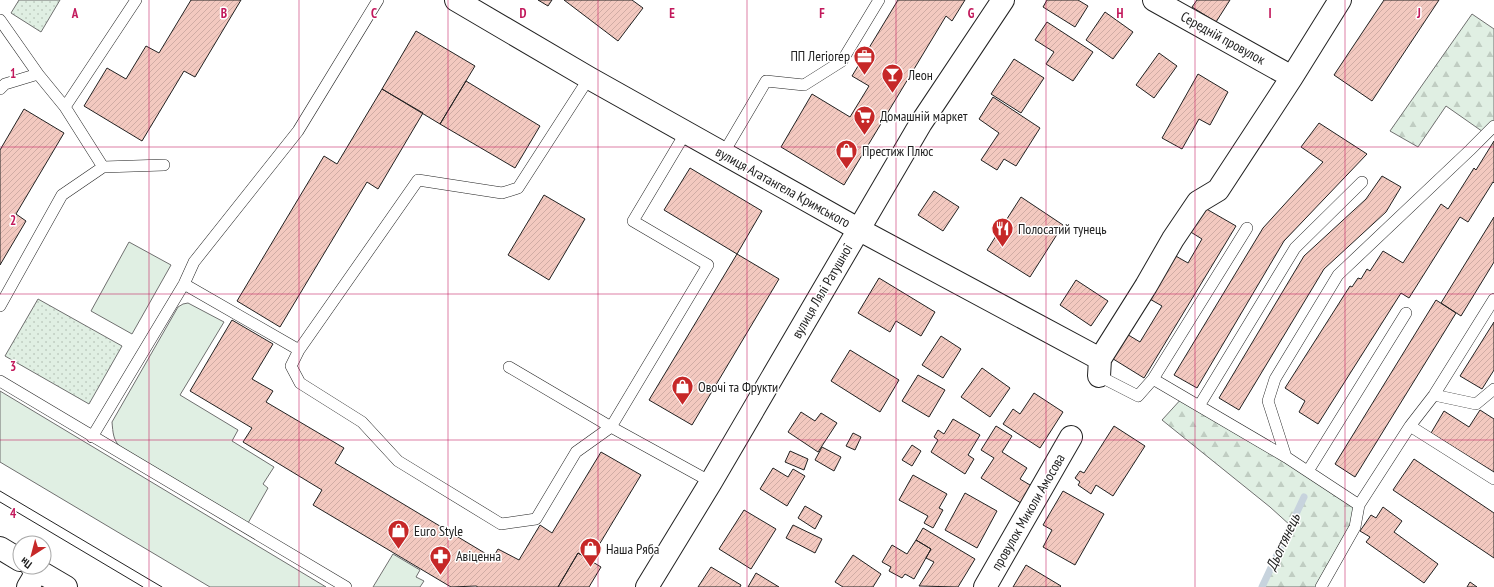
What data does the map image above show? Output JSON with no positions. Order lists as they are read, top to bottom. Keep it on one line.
{"streets":{"street":["Середній провулок","вулиця Агатангела Кримського","вулиця Лялі Ратушної","провулок Миколи Амосова"]},"crossings":[["вулиця Агатангела Кримського","вулиця Лялі Ратушної"]],"water":["Дьогтянець"],"places":{"office":["ПП Легіогер"],"bar":["Леон"],"supermarket":["Домашній маркет"],"shop":["Престиж Плюс","Овочі та Фрукти","Euro Style","Наша Ряба"],"restaurant":["Полосатий тунець"],"pharmacy":["Авіценна"]},"north":"bottom left","grid":{"columns":["A","B","C","D","E","F","G","H","I","J"],"rows":["1","2","3","4"]}}
